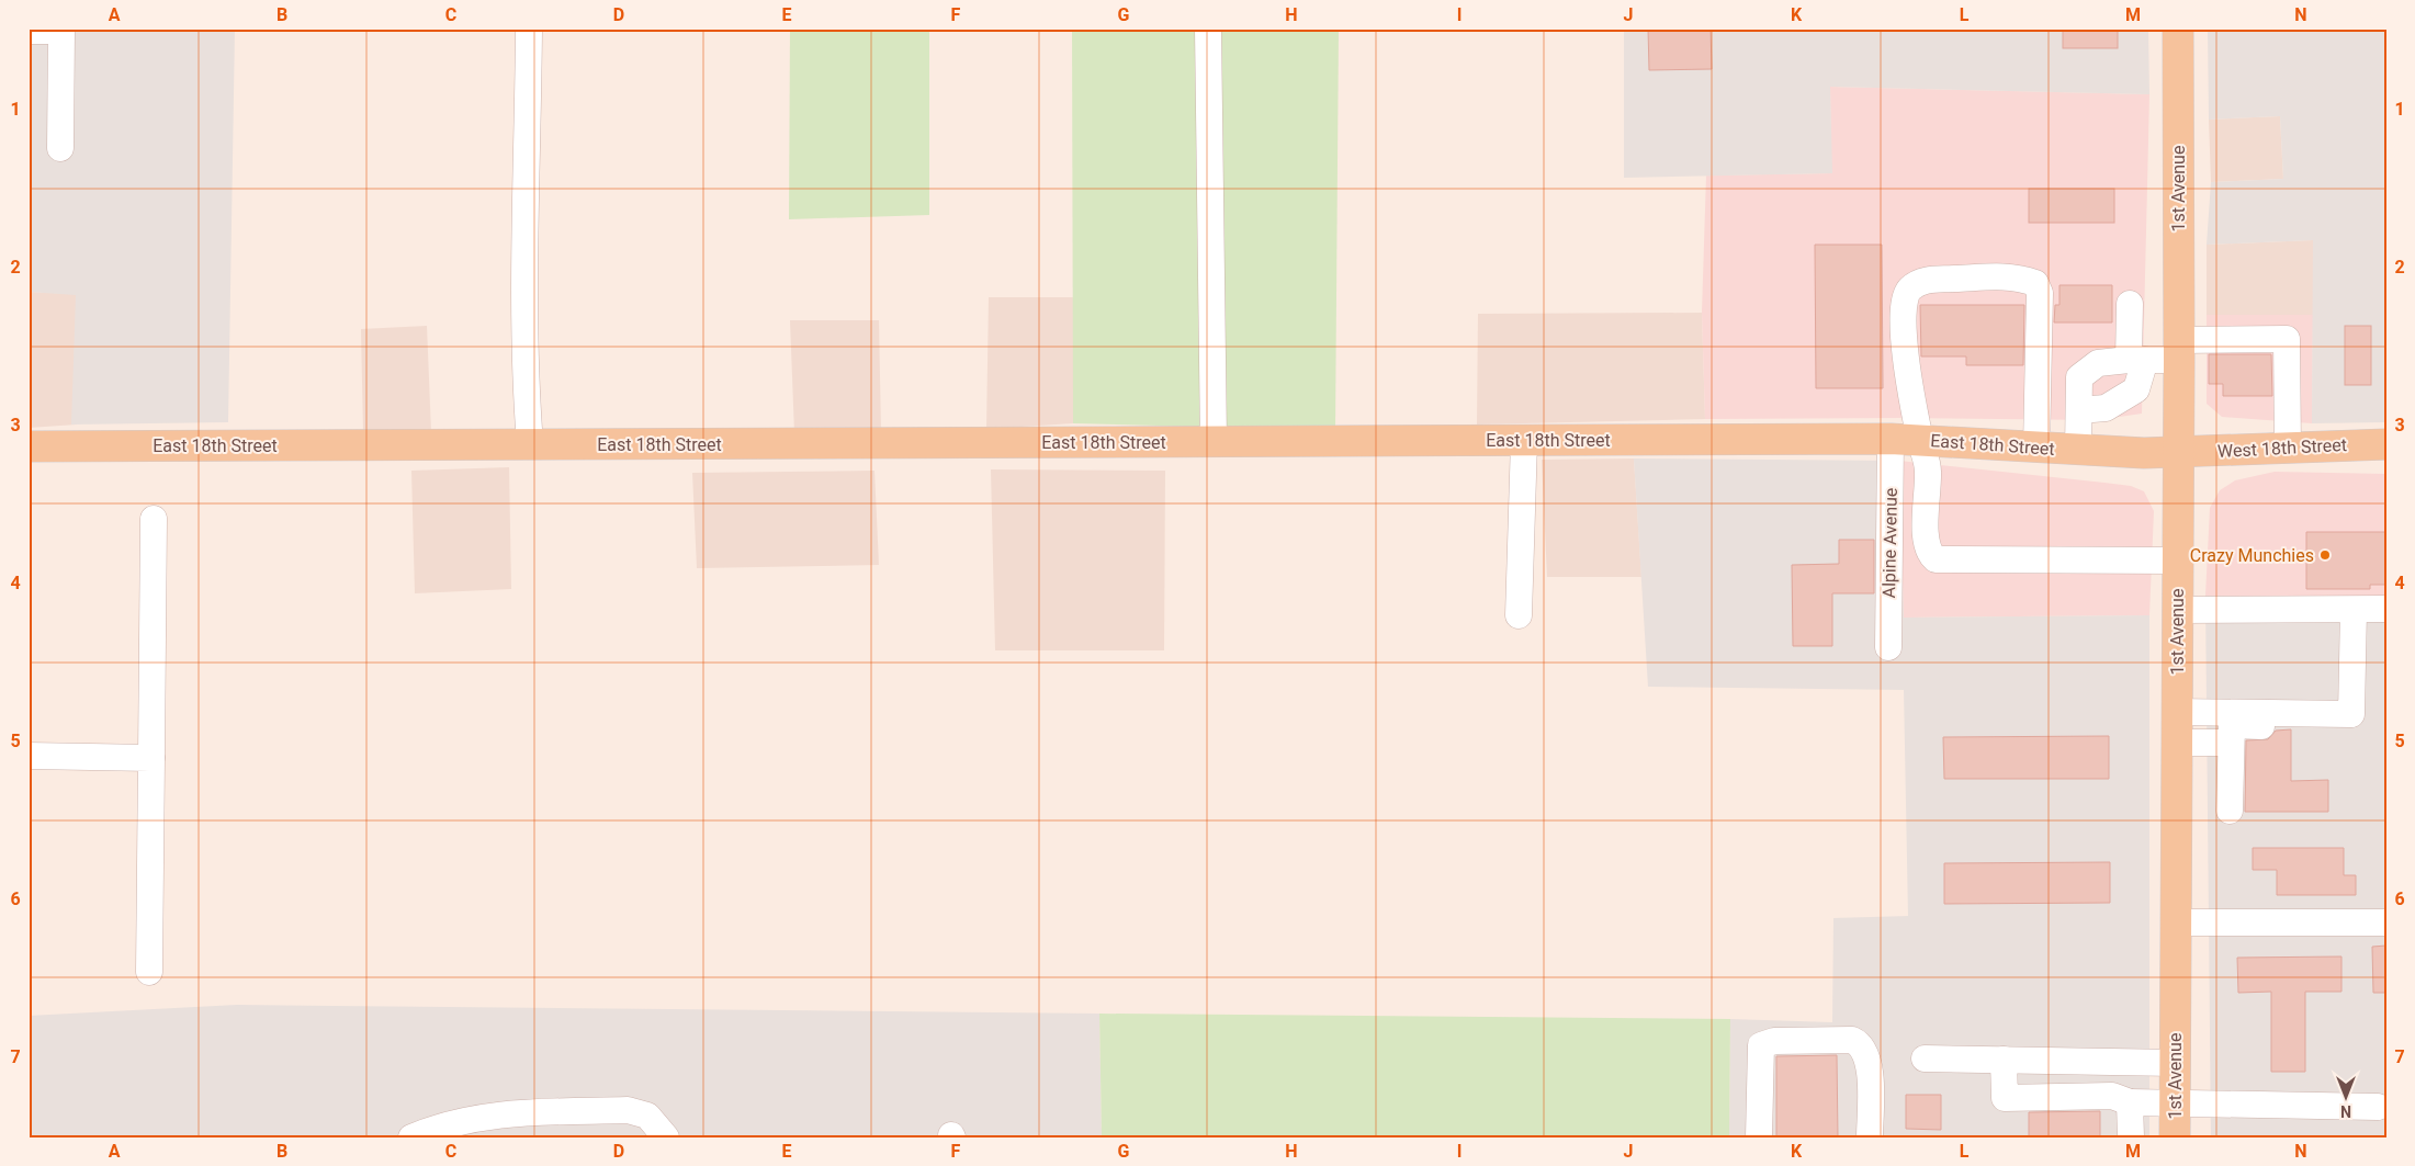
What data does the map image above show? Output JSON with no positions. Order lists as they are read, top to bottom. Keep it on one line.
{"streets":{"main road":["1st Avenue","East 18th Street","West 18th Street"],"street":["Alpine Avenue"]},"crossings":[["1st Avenue","East 18th Street"],["1st Avenue","West 18th Street"],["East 18th Street","West 18th Street"],["East 18th Street","Alpine Avenue"]],"places":["Crazy Munchies"],"north":"bottom","grid":{"columns":["A","B","C","D","E","F","G","H","I","J","K","L","M","N"],"rows":["1","2","3","4","5","6","7"]}}
